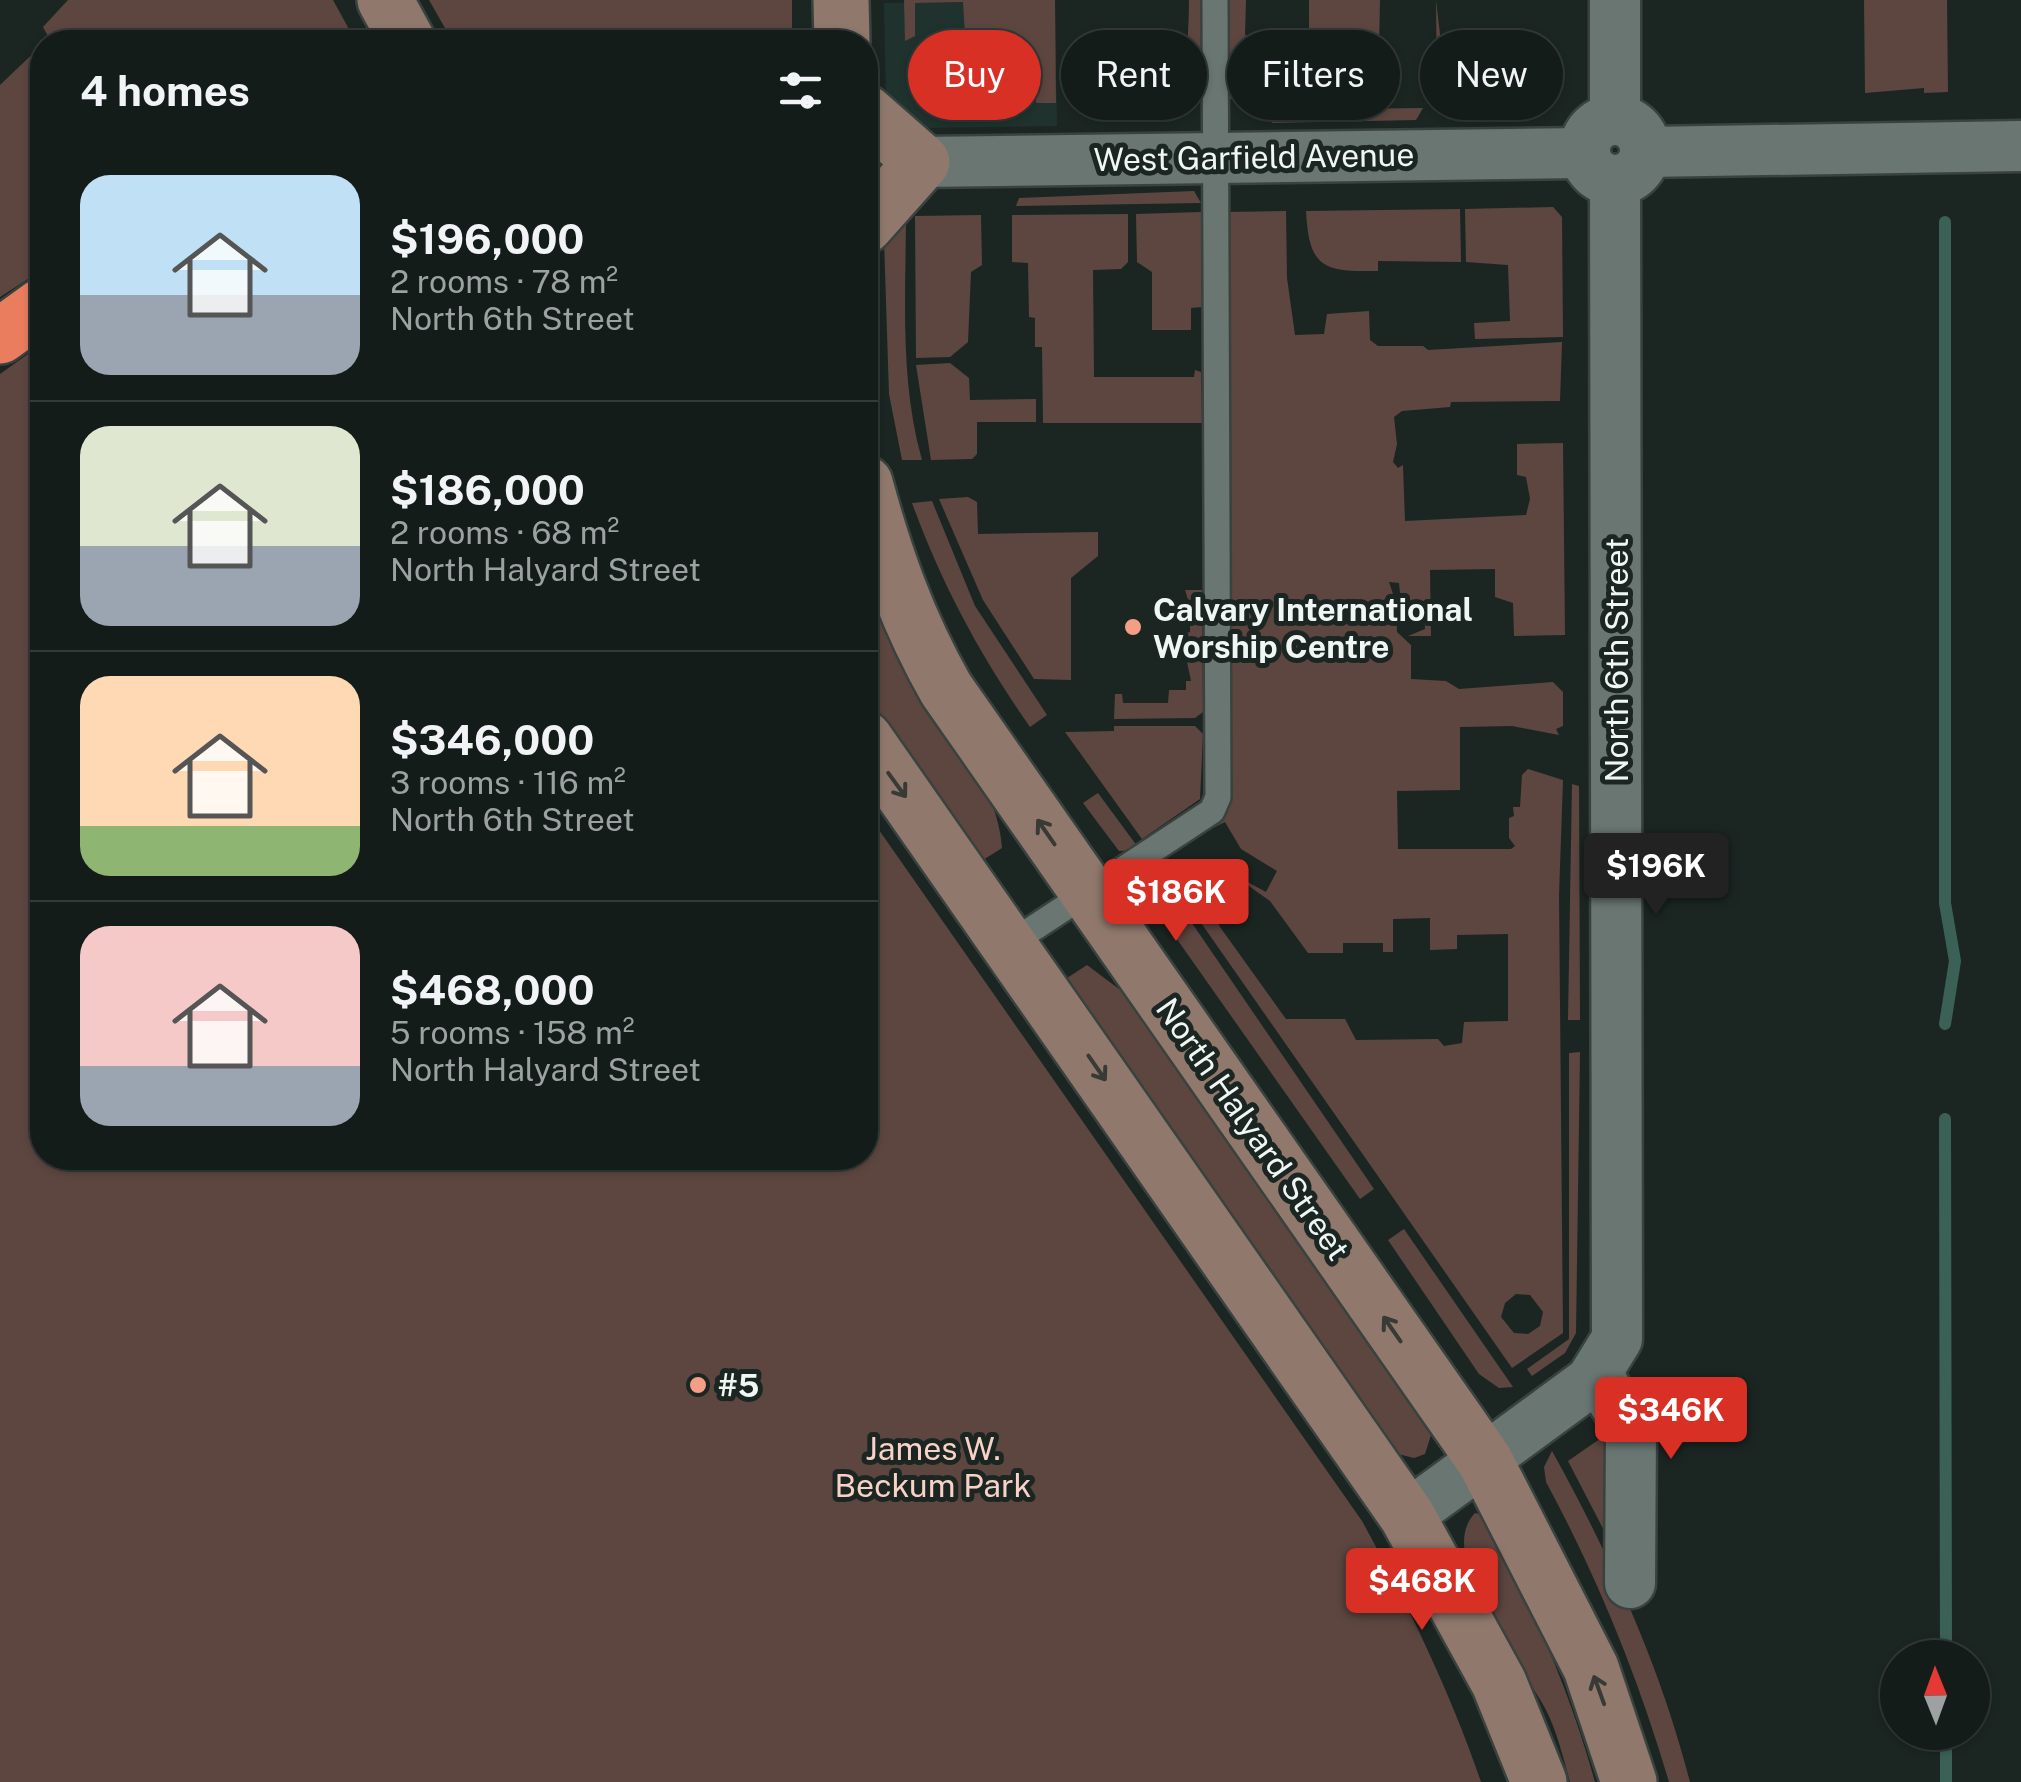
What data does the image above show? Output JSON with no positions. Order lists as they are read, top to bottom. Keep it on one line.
{"streets":{"main road":["North Halyard Street"],"street":["West Garfield Avenue","North 6th Street"]},"crossings":[["West Garfield Avenue","North 6th Street"],["North 6th Street","North Halyard Street"]],"parks":["James W. Beckum Park"],"places":["Calvary International Worship Centre","#5"],"north":"top","page":{"chip":["Buy","Rent","Filters","New"],"heading":"4 homes","list":[{"name":"$196,000","note":"2 rooms · 78 m² · North 6th Street"},{"name":"$186,000","note":"2 rooms · 68 m² · North Halyard Street"},{"name":"$346,000","note":"3 rooms · 116 m² · North 6th Street"},{"name":"$468,000","note":"5 rooms · 158 m² · North Halyard Street"}],"price":["$196K","$186K","$346K","$468K"]}}
